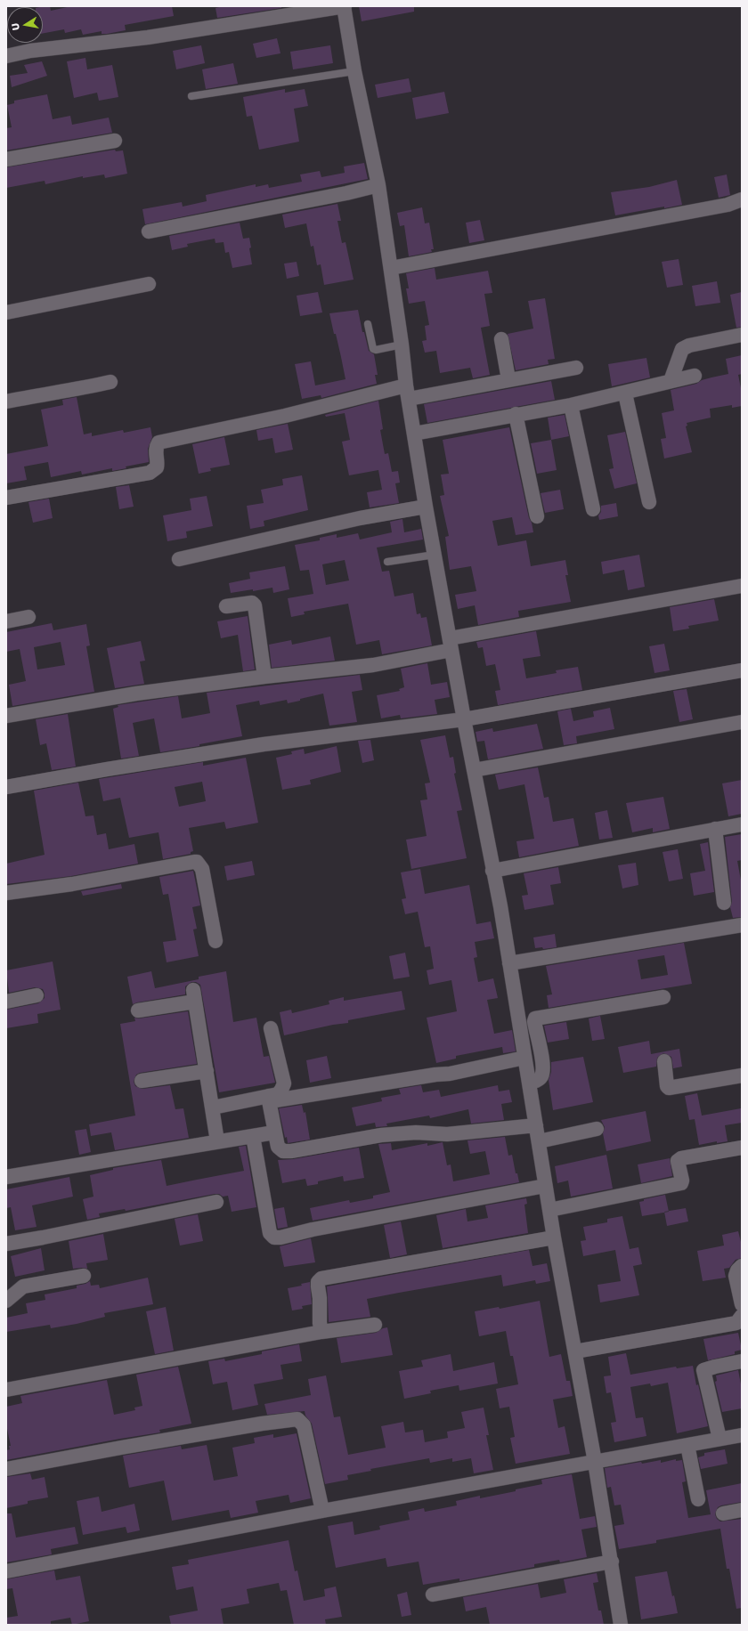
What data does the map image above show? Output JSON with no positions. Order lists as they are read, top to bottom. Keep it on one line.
{"north":"left"}
